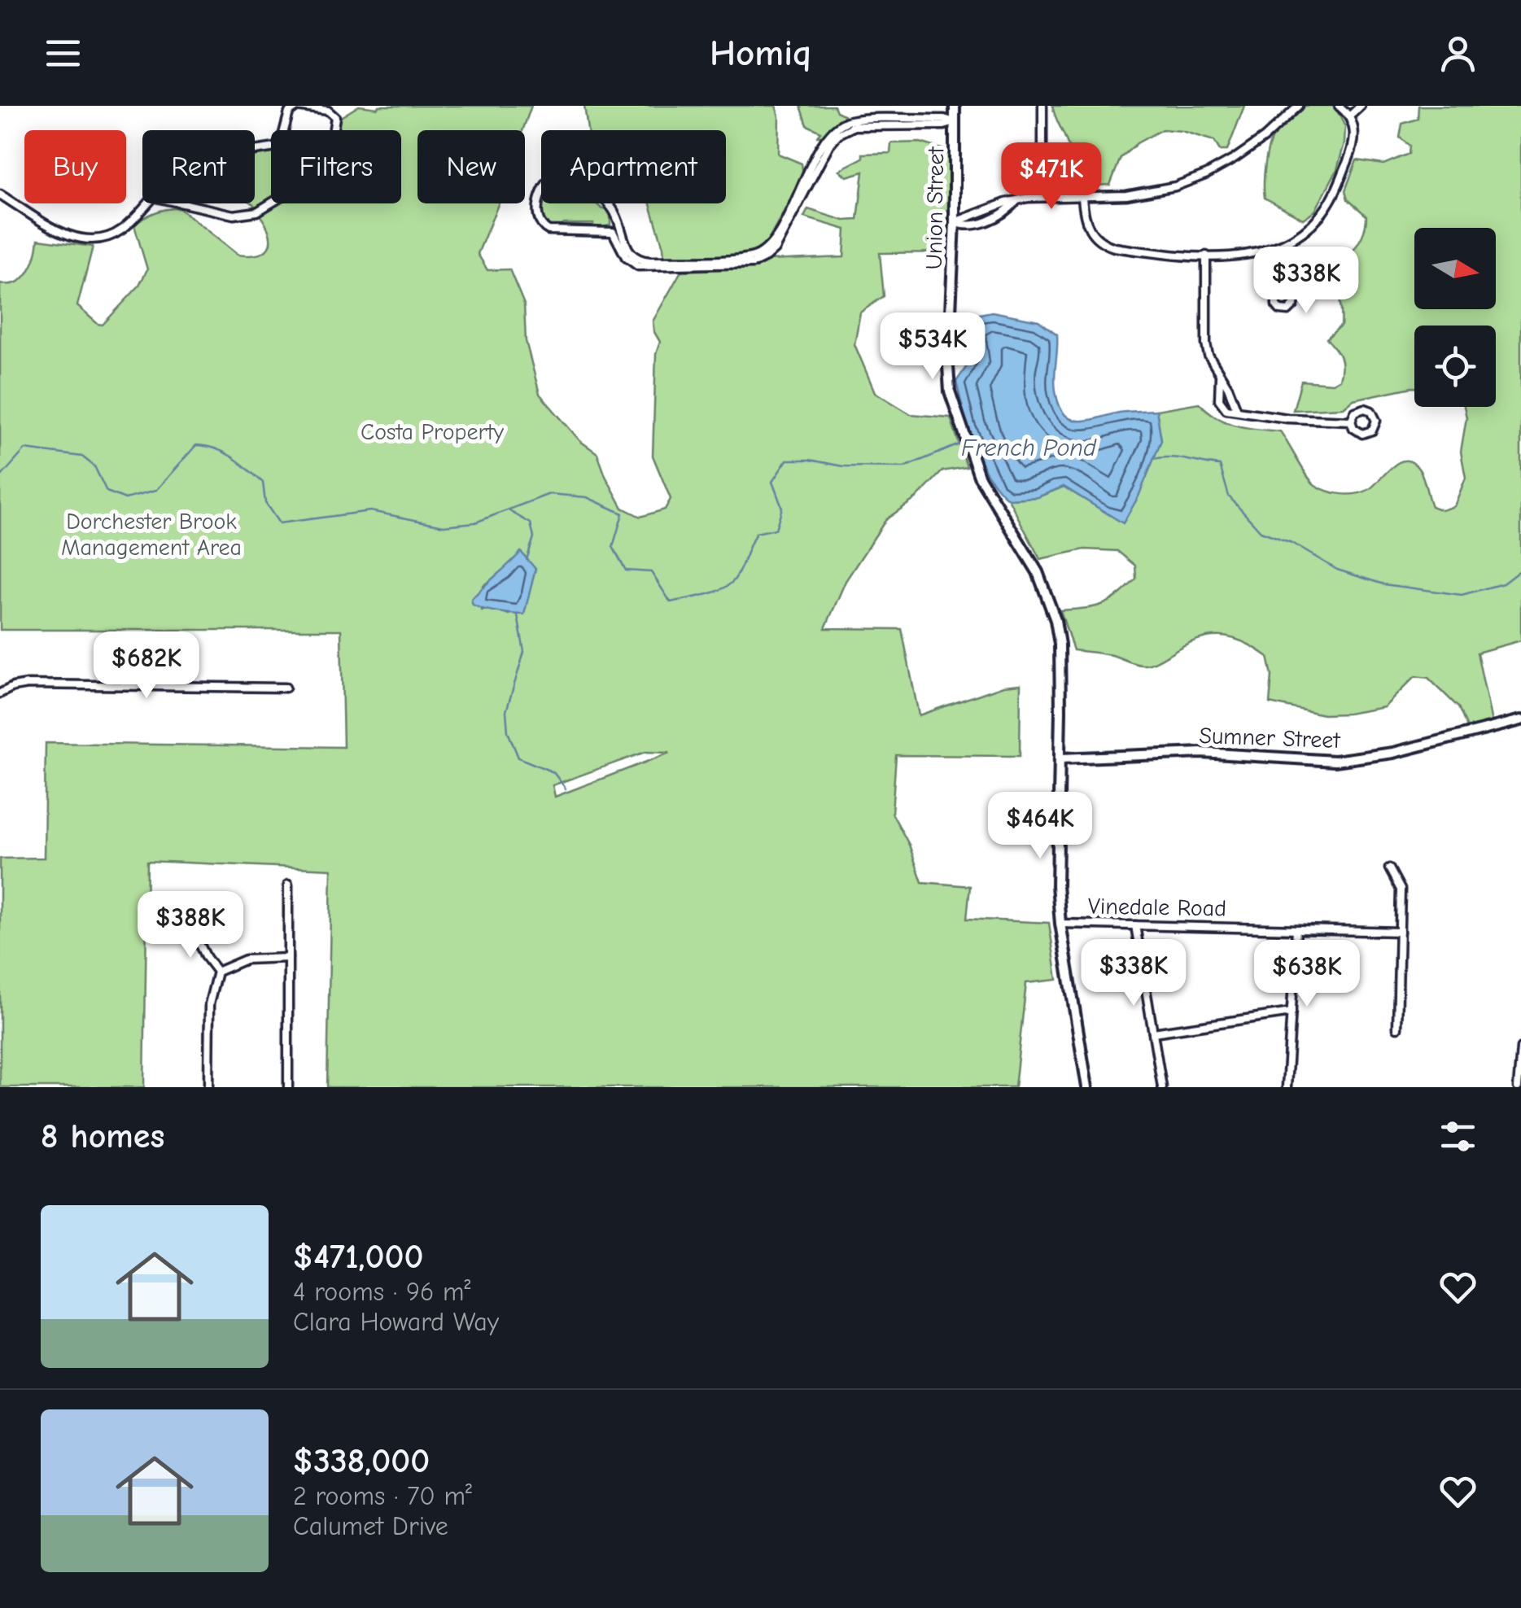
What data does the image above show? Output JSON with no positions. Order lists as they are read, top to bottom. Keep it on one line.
{"streets":{"main road":["Union Street","Sumner Street"],"street":["Vinedale Road"]},"crossings":[["Union Street","Sumner Street"],["Union Street","Vinedale Road"]],"water":["French Pond"],"parks":["Costa Property","Dorchester Brook Management Area"],"north":"right","page":{"header":"Homiq","chip":["Buy","Rent","Filters","New","Apartment"],"price":["$471K","$338K","$534K","$682K","$464K","$388K","$338K","$638K"],"heading":"8 homes","list":[{"name":"$471,000","note":"4 rooms · 96 m² · Clara Howard Way"},{"name":"$338,000","note":"2 rooms · 70 m² · Calumet Drive"}]}}
